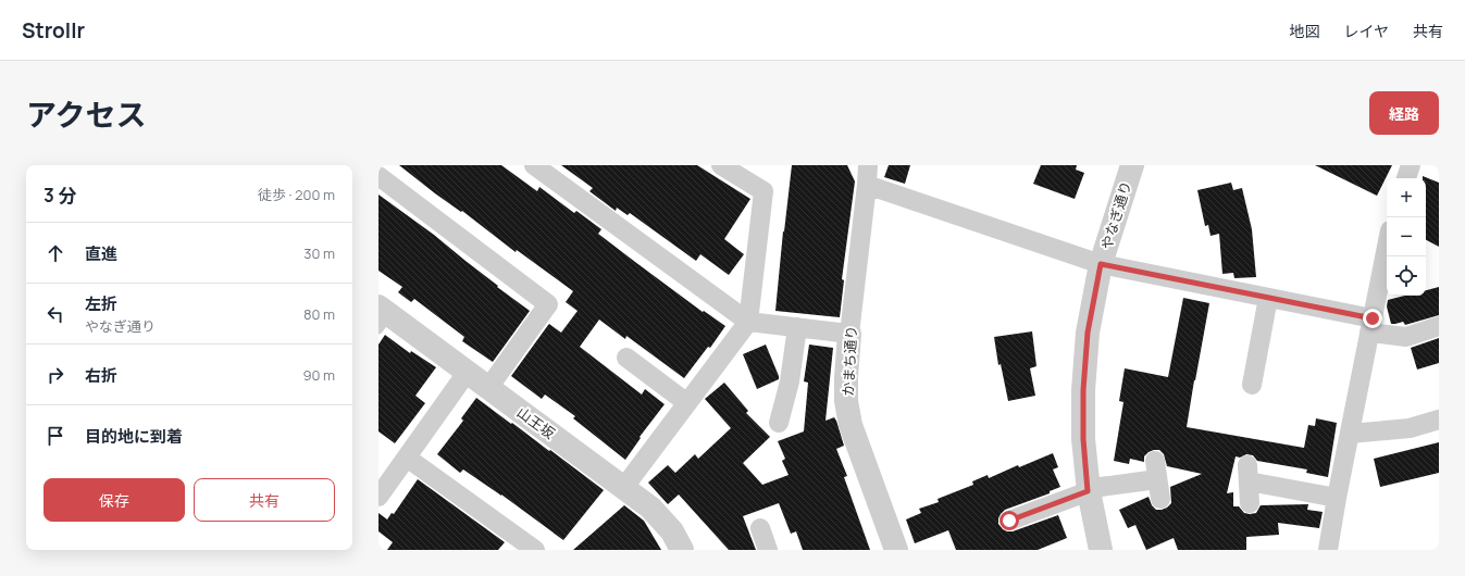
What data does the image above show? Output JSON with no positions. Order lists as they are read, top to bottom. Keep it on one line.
{"streets":{"street":["やなぎ通り","かまち通り","山王坂"]},"page":{"header":"Strollr","nav":["地図","レイヤ","共有"],"title":"アクセス","buttons":["経路",["保存","共有"]],"heading":["3 分","徒歩 · 200 m"],"map_buttons":["+","−"],"list":[["直進","30 m"],["左折","やなぎ通り","80 m"],["右折","90 m"],"目的地に到着"]}}
